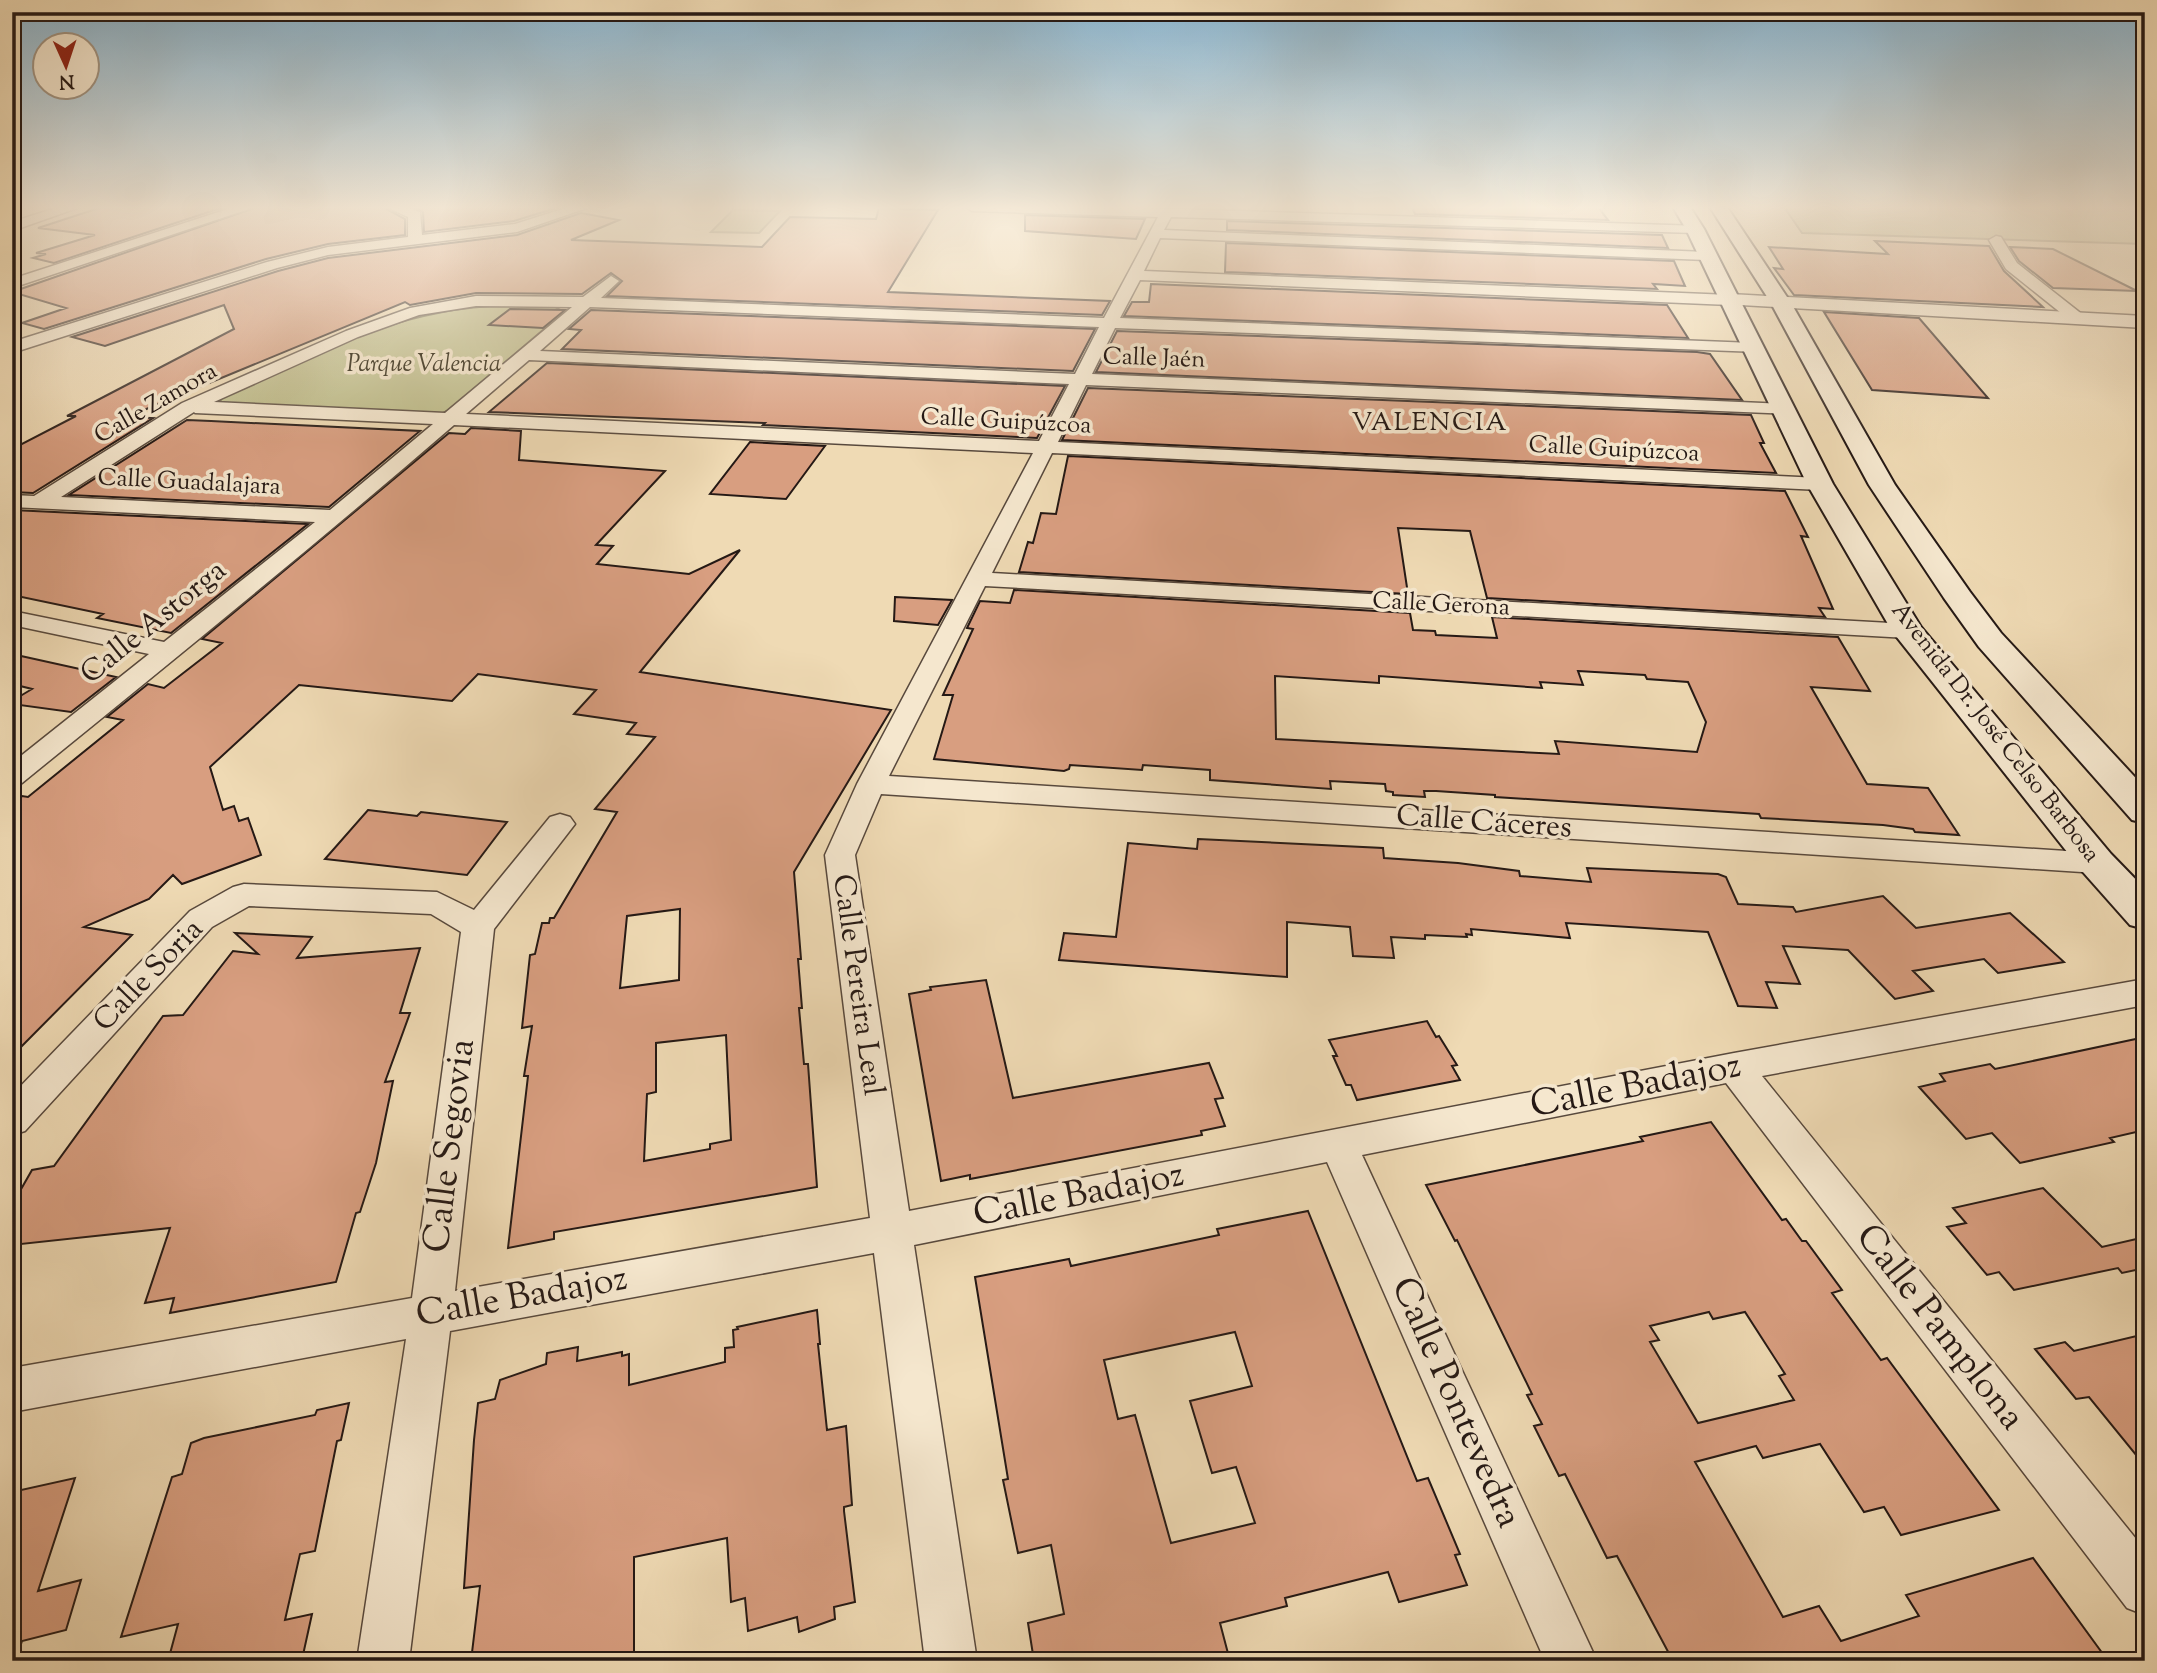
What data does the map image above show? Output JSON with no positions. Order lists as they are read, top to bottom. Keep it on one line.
{"streets":{"main road":["Avenida Dr. José Celso Barbosa"],"street":["Calle Jaén","Calle Zamora","Calle Guipúzcoa","Calle Guadalajara","Calle Gerona","Calle Astorga","Calle Cáceres","Calle Soria","Calle Pereira Leal","Calle Badajoz","Calle Segovia","Calle Pamplona","Calle Pontevedra"]},"crossings":[["Calle Jaén","Calle Astorga"],["Calle Jaén","Avenida Dr. José Celso Barbosa"],["Calle Jaén","Calle Pereira Leal"],["Calle Zamora","Calle Guipúzcoa"],["Calle Zamora","Calle Guadalajara"],["Calle Zamora","Calle Astorga"],["Calle Zamora","Avenida Dr. José Celso Barbosa"],["Calle Zamora","Calle Pereira Leal"],["Calle Guipúzcoa","Calle Astorga"],["Calle Guipúzcoa","Avenida Dr. José Celso Barbosa"],["Calle Guipúzcoa","Calle Pereira Leal"],["Calle Guadalajara","Calle Astorga"],["Calle Gerona","Avenida Dr. José Celso Barbosa"],["Calle Gerona","Calle Pereira Leal"],["Avenida Dr. José Celso Barbosa","Calle Cáceres"],["Calle Cáceres","Calle Pereira Leal"],["Calle Soria","Calle Segovia"],["Calle Pereira Leal","Calle Badajoz"],["Calle Badajoz","Calle Segovia"],["Calle Badajoz","Calle Pamplona"],["Calle Badajoz","Calle Pontevedra"]],"districts":["VALENCIA"],"parks":["Parque Valencia"],"north":"bottom"}
